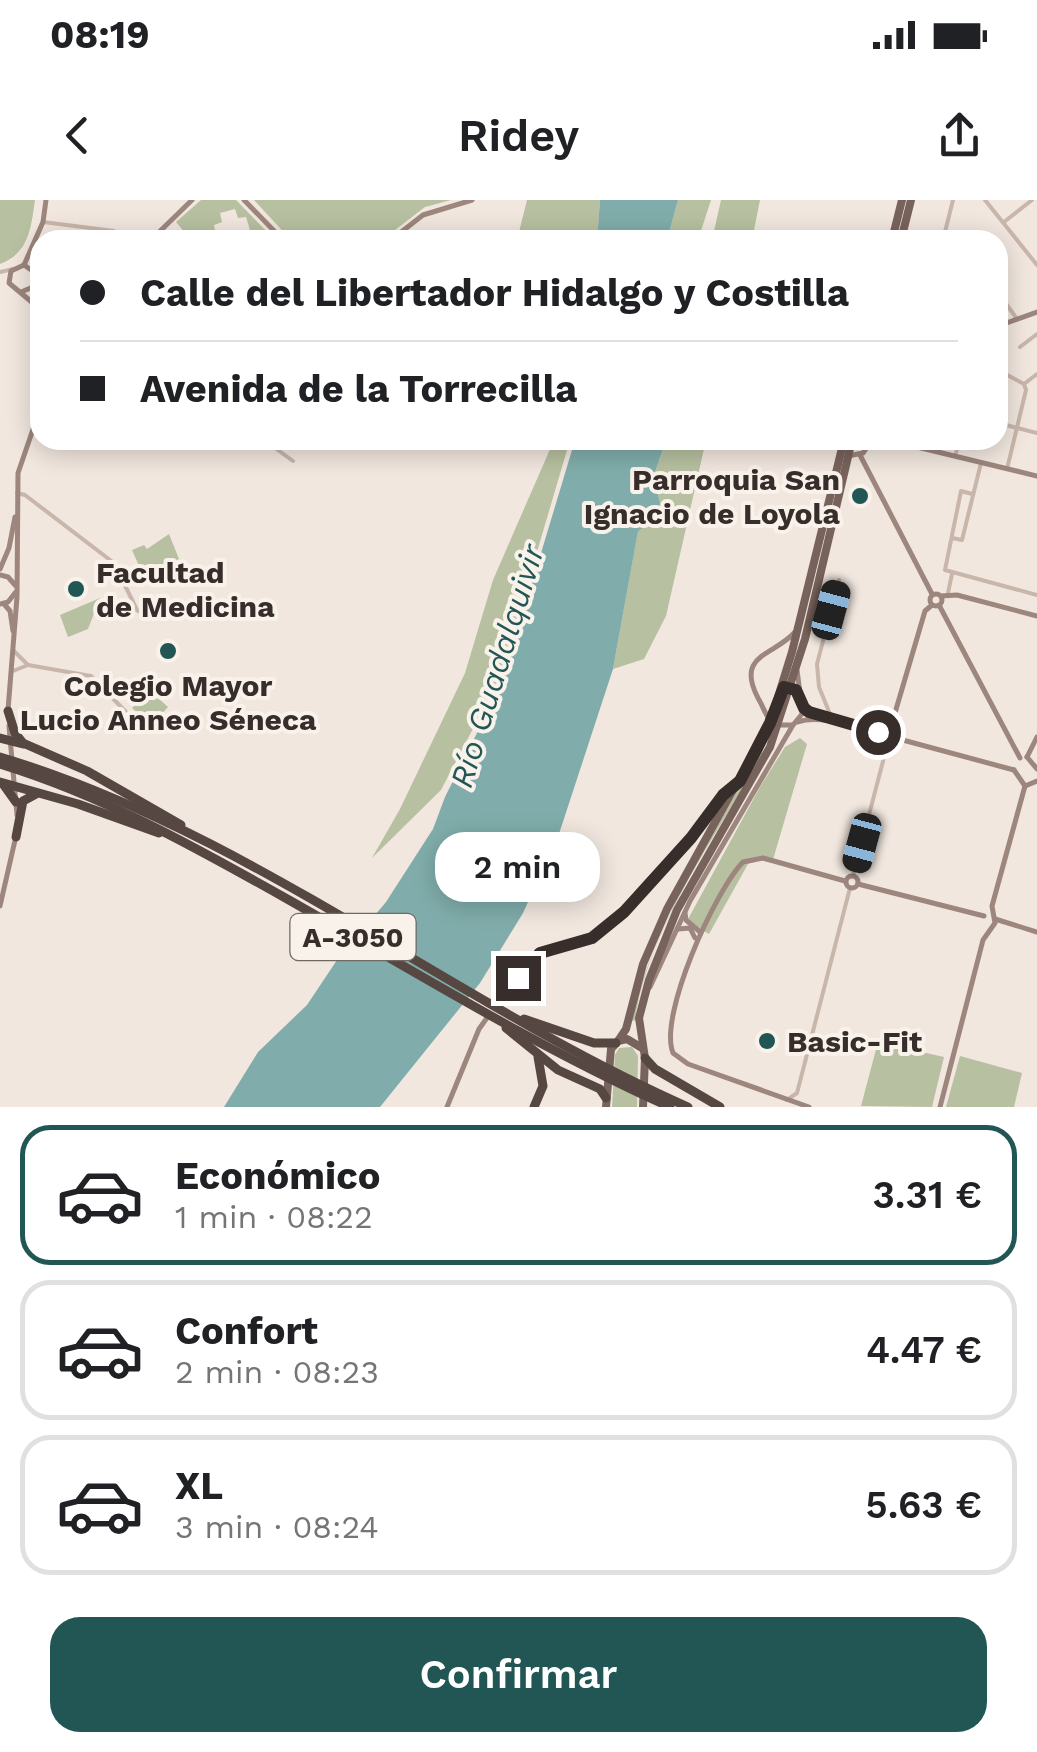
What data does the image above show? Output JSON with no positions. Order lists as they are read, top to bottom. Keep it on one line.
{"streets":{"highway":["A-3050"]},"water":["Río Guadalquivir"],"places":["Parroquia San Ignacio de Loyola","Facultad de Medicina","Colegio Mayor Lucio Anneo Séneca","Basic-Fit"],"page":{"status":"08:19","header":"Ridey","banner":["Calle del Libertador Hidalgo y Costilla","Avenida de la Torrecilla"],"bubble":"2 min","list":[{"name":"Económico","note":"1 min · 08:22","value":"3.31 €"},{"name":"Confort","note":"2 min · 08:23","value":"4.47 €"},{"name":"XL","note":"3 min · 08:24","value":"5.63 €"}],"buttons":"Confirmar"}}
